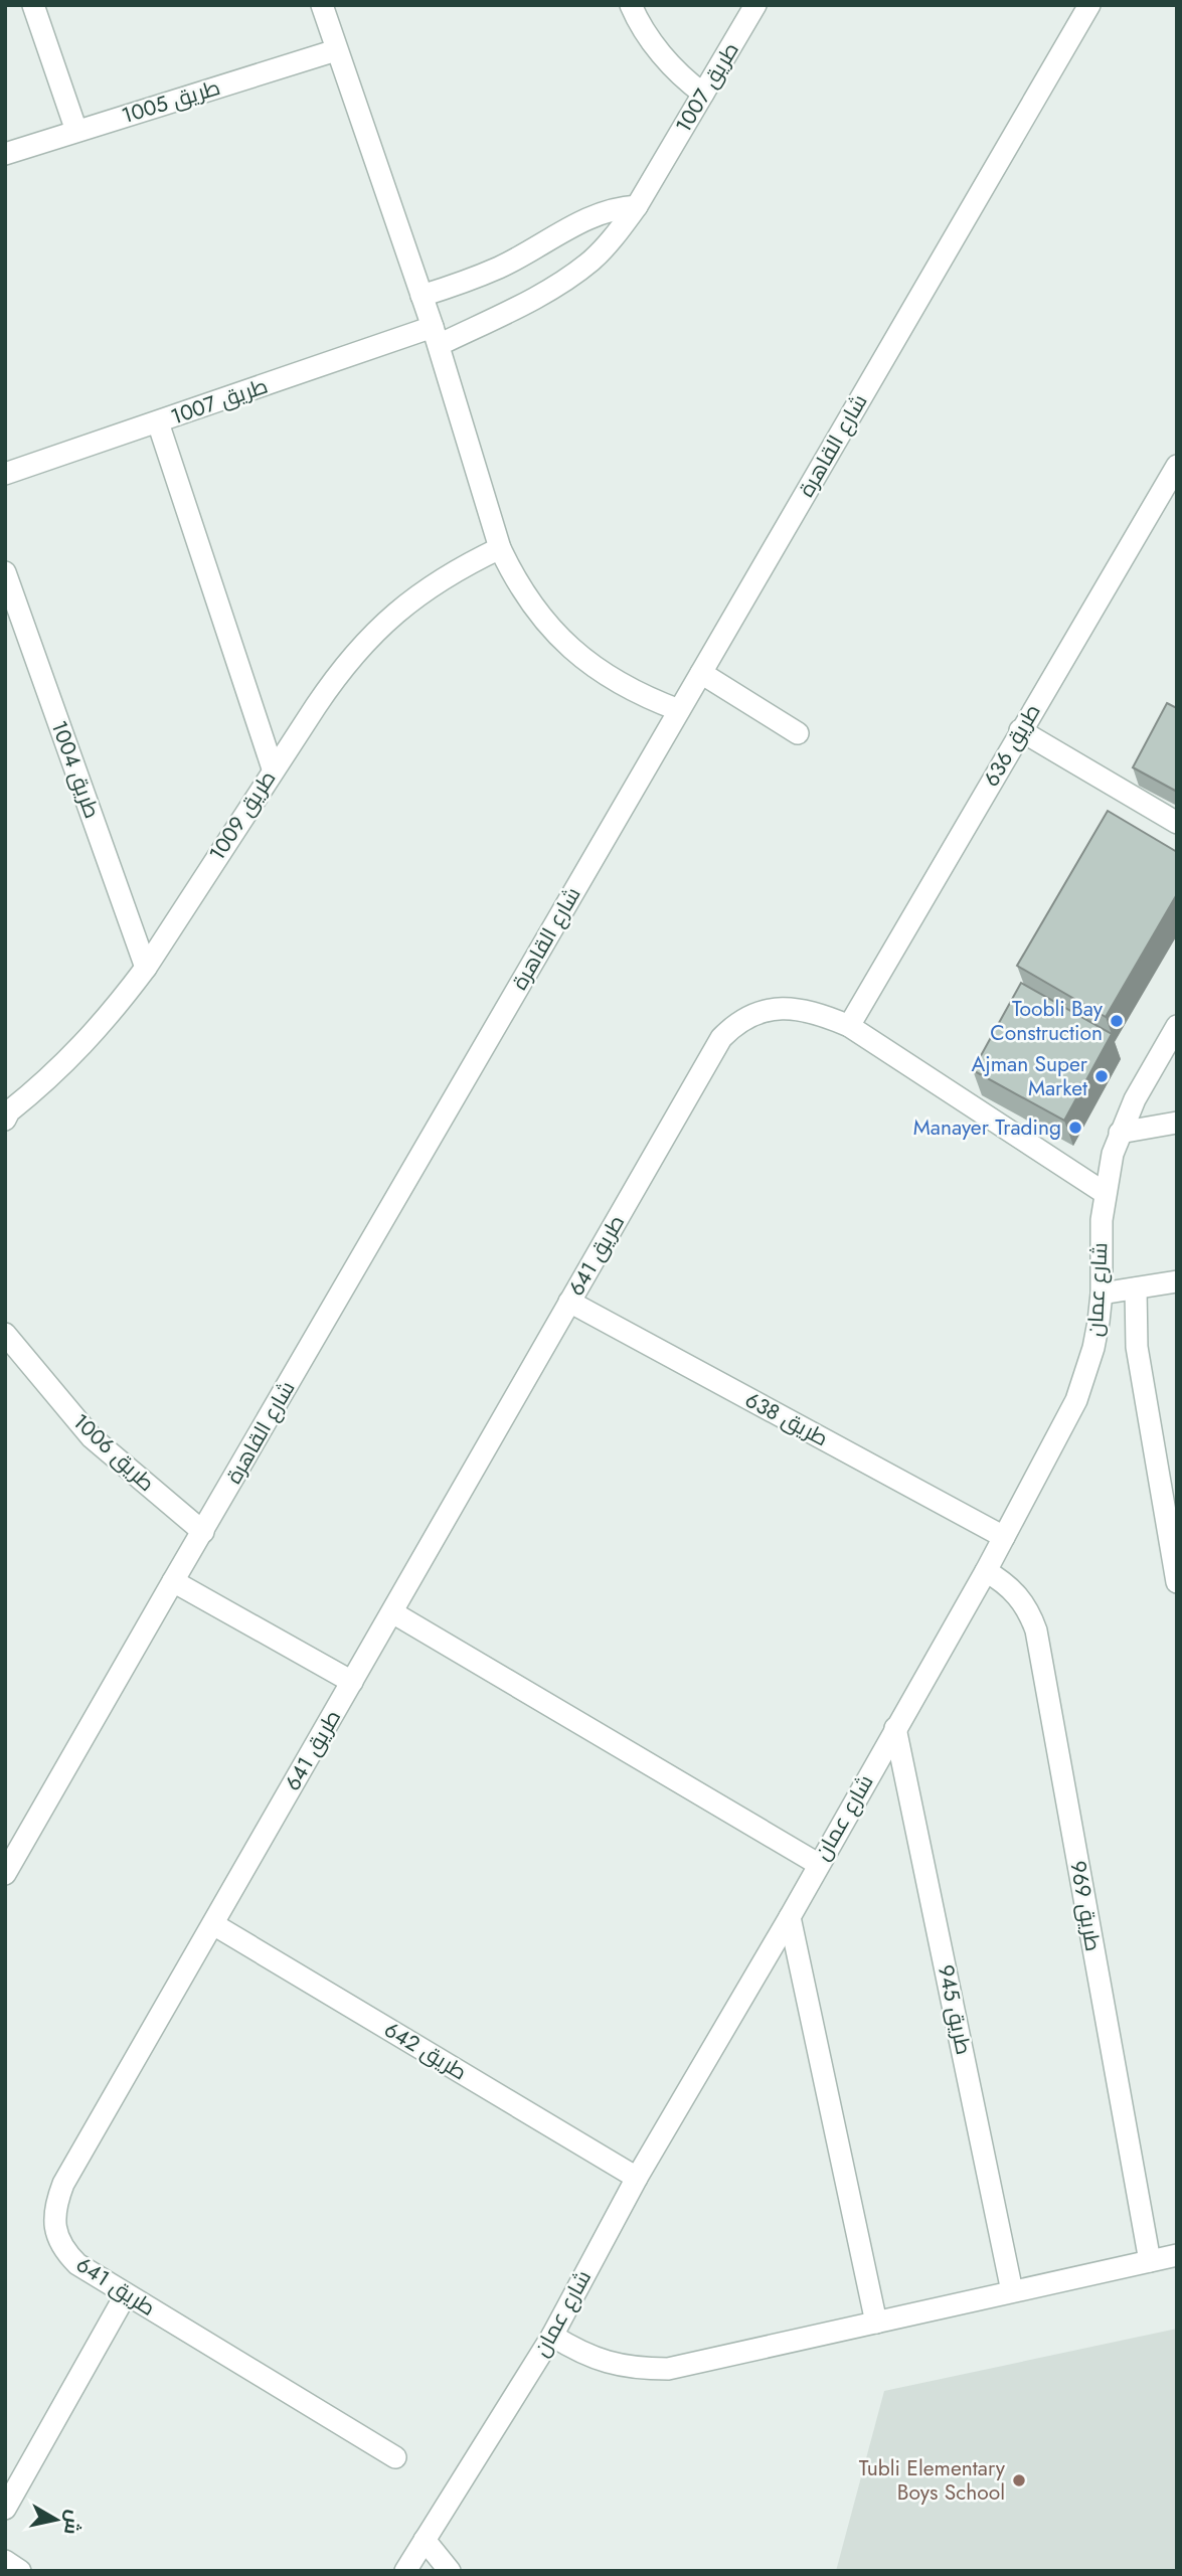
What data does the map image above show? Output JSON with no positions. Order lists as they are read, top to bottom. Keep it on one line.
{"streets":{"street":["طريق 1007","طريق 1005","شارع القاهرة","طريق 636","طريق 1004","طريق 1009","طريق 641","شارع عمان","طريق 638","طريق 1006","طريق 969","طريق 945","طريق 642"]},"crossings":[["شارع القاهرة","طريق 1006"],["طريق 636","طريق 641"],["طريق 1004","طريق 1009"],["طريق 641","شارع عمان"],["طريق 641","طريق 638"],["طريق 641","طريق 642"],["شارع عمان","طريق 638"],["شارع عمان","طريق 969"],["شارع عمان","طريق 945"],["شارع عمان","طريق 642"]],"places":["Toobli Bay Construction","Ajman Super Market","Manayer Trading","Tubli Elementary Boys School"],"north":"right"}
